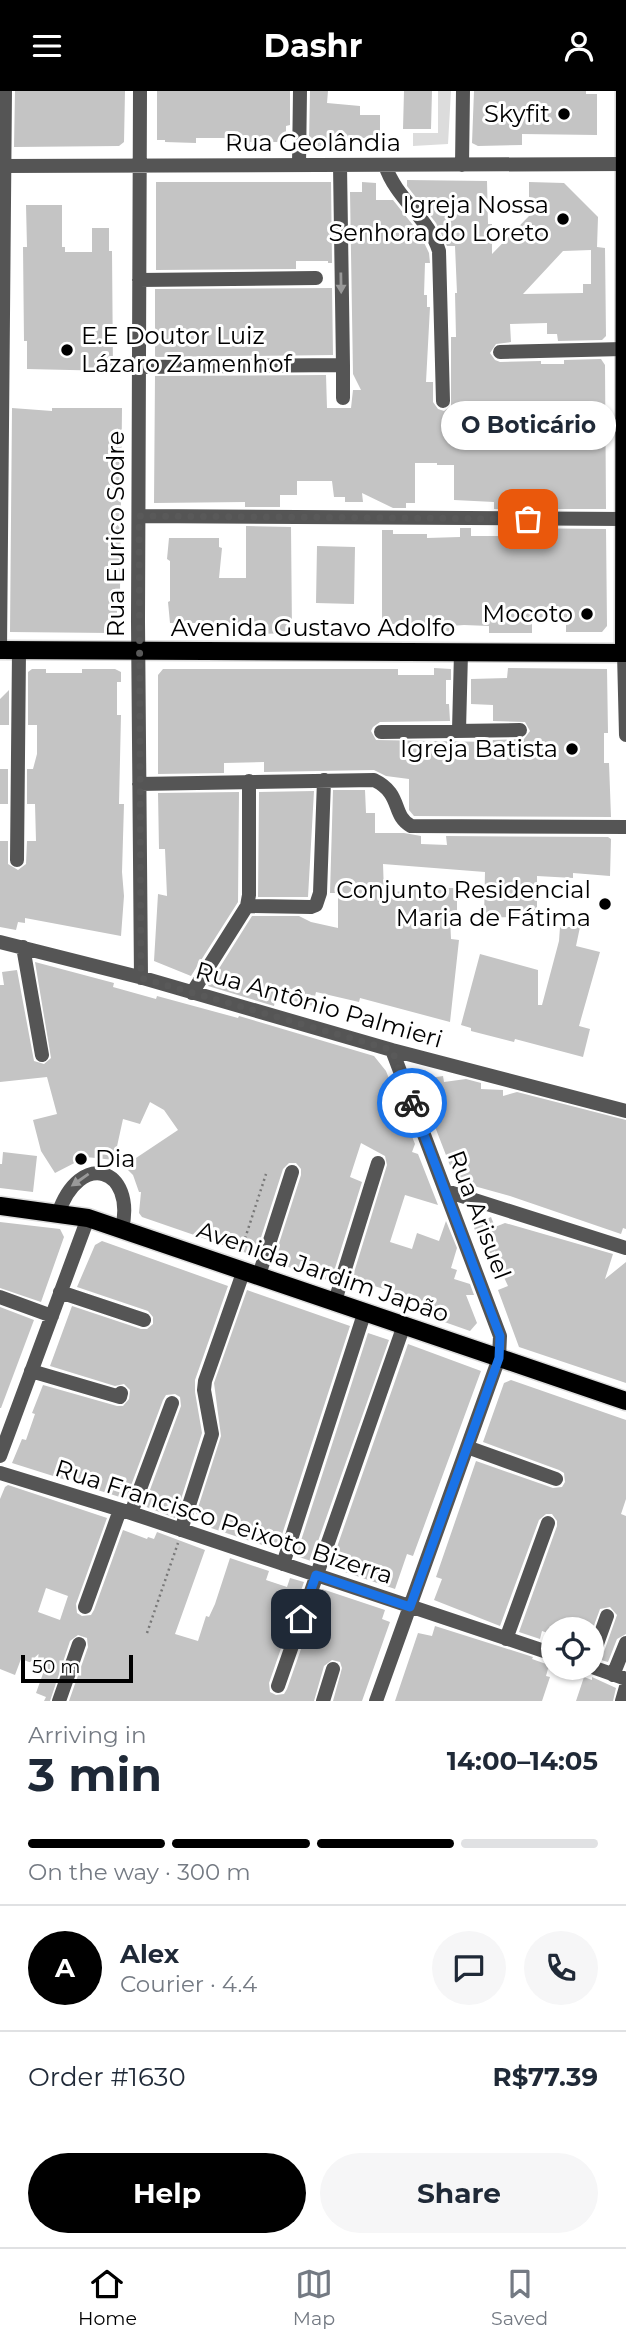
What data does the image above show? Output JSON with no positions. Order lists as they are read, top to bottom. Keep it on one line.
{"streets":{"main road":["Avenida Gustavo Adolfo","Avenida Jardim Japão"],"street":["Rua Geolândia","Rua Eurico Sodre","Rua Antônio Palmieri","Rua Arisuel","Rua Francisco Peixoto Bizerra"]},"crossings":[["Rua Geolândia","Rua Eurico Sodre"],["Rua Eurico Sodre","Avenida Gustavo Adolfo"],["Rua Eurico Sodre","Rua Antônio Palmieri"],["Rua Antônio Palmieri","Rua Arisuel"],["Rua Arisuel","Avenida Jardim Japão"]],"places":["Skyfit","Igreja Nossa Senhora do Loreto","E.E Doutor Luiz Lázaro Zamenhof","O Boticário","Mocoto","Igreja Batista","Conjunto Residencial Maria de Fátima","Dia"],"scale_bar":"50 m","page":{"header":"Dashr","bubble":"O Boticário","scale":"50 m","heading":["3 min","Arriving in","14:00–14:05"],"panel":["Alex","Courier · 4.4","Order #1630","R$77.39"],"bar":"On the way · 300 m","round":"A","buttons":["Help","Share"],"tabs":["Home","Map","Saved"]}}
